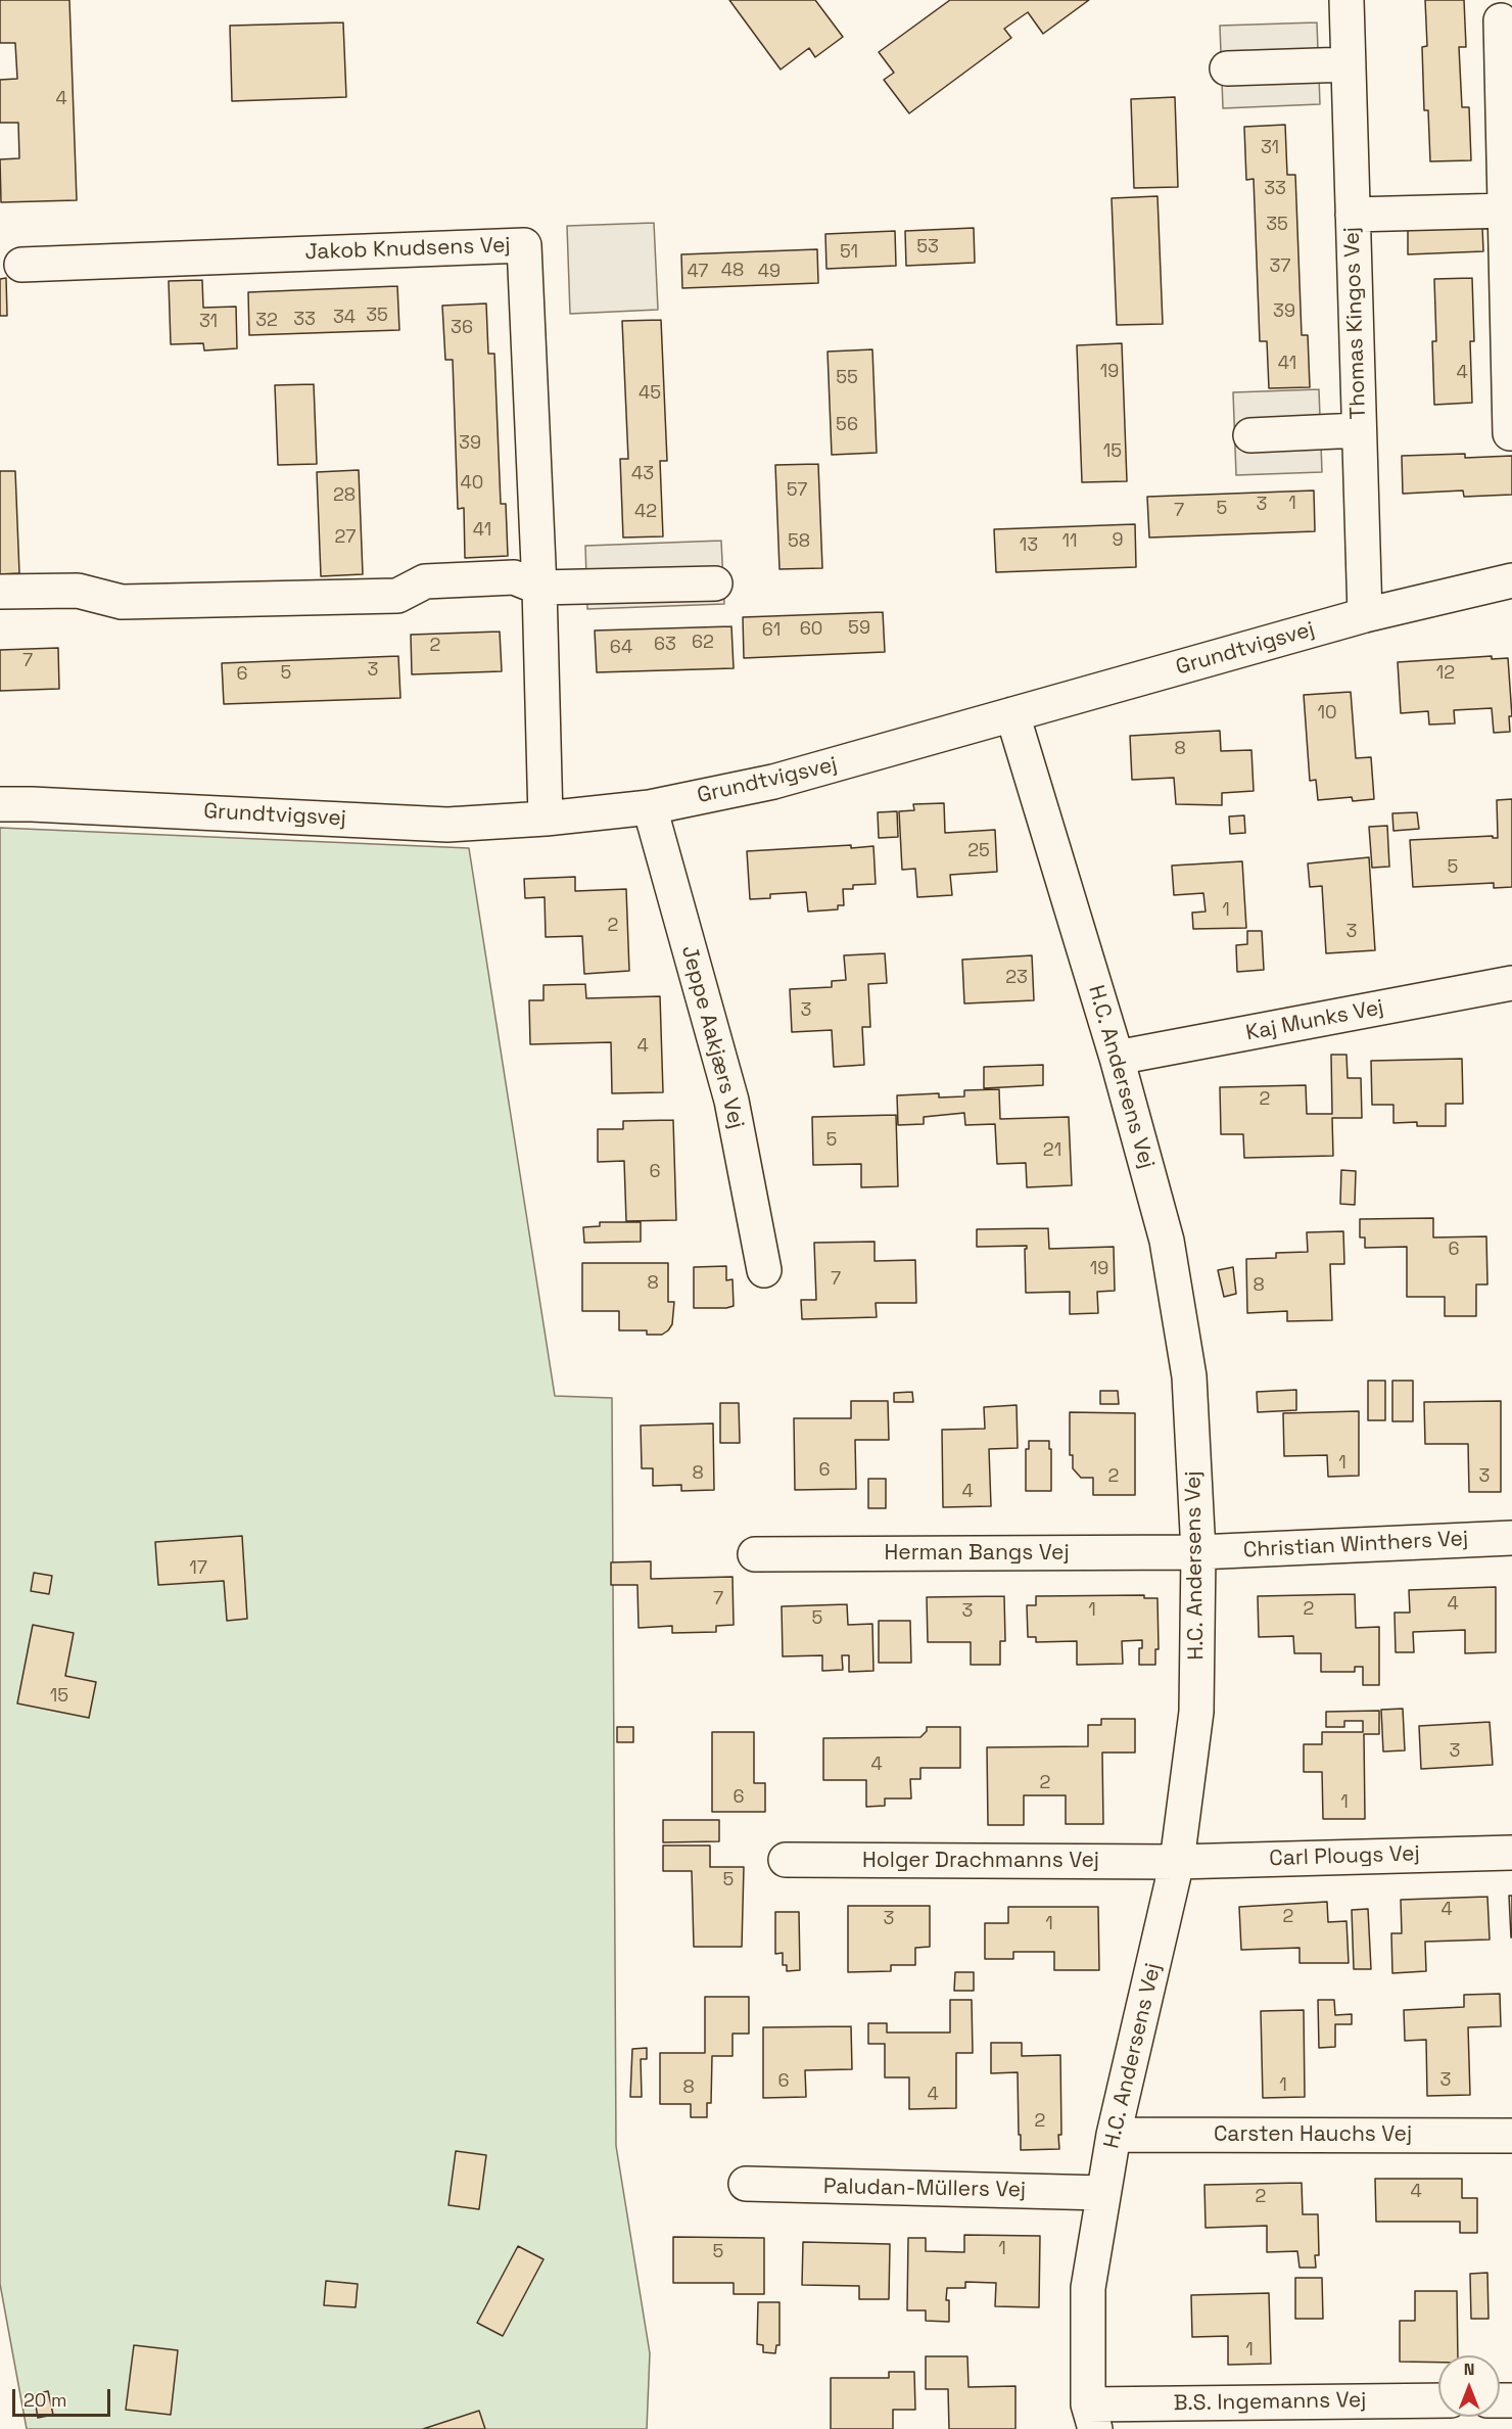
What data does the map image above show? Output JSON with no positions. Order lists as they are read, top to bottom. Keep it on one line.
{"streets":{"street":["Jakob Knudsens Vej","Thomas Kingos Vej","Grundtvigsvej","Kaj Munks Vej","Jeppe Aakjærs Vej","H.C. Andersens Vej","Christian Winthers Vej","Herman Bangs Vej","Carl Plougs Vej","Holger Drachmanns Vej","Carsten Hauchs Vej","Paludan-Müllers Vej","B.S. Ingemanns Vej"]},"crossings":[["Jakob Knudsens Vej","Grundtvigsvej"],["Thomas Kingos Vej","Grundtvigsvej"],["Grundtvigsvej","Jeppe Aakjærs Vej"],["Grundtvigsvej","H.C. Andersens Vej"],["Kaj Munks Vej","H.C. Andersens Vej"],["H.C. Andersens Vej","Christian Winthers Vej"],["H.C. Andersens Vej","Herman Bangs Vej"],["H.C. Andersens Vej","Carl Plougs Vej"],["H.C. Andersens Vej","Holger Drachmanns Vej"],["H.C. Andersens Vej","Carsten Hauchs Vej"],["H.C. Andersens Vej","Paludan-Müllers Vej"],["H.C. Andersens Vej","B.S. Ingemanns Vej"],["Christian Winthers Vej","Herman Bangs Vej"],["Carl Plougs Vej","Holger Drachmanns Vej"]],"house_numbers":["4","31","33","35","53","51","37","48","47","49","39","35","34","33","32","31","36","41","19","4","55","45","56","39","15","43","40","57","28","1","3","5","7","42","41","27","9","58","11","13","59","60","61","62","63","2","64","7","3","5","12","6","10","8","25","5","1","2","3","23","3","4","2","5","21","6","6","19","7","8","8","1","6","8","2","3","4","17","7","4","2","1","3","5","15","3","4","2","6","1","5","4","2","3","1","3","6","1","8","4","2","4","2","1","5","1"],"scale_bar":"20 m","north":"top"}
